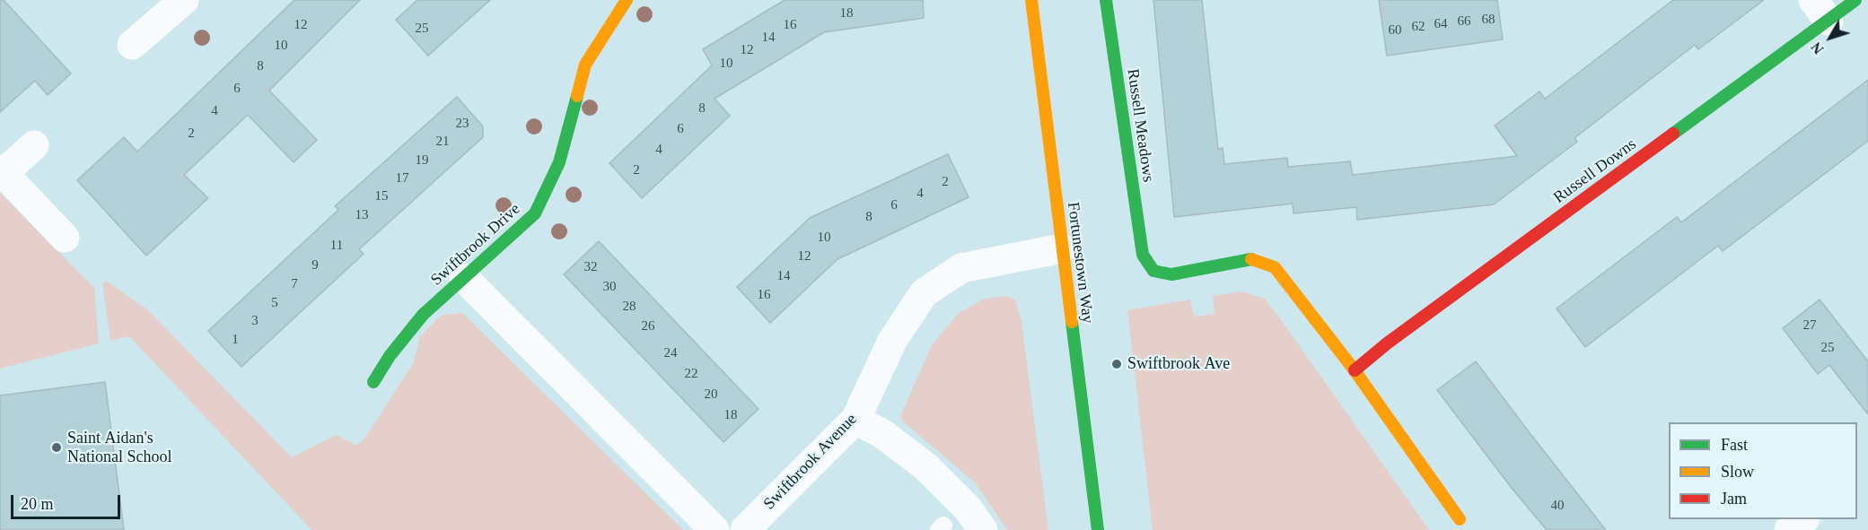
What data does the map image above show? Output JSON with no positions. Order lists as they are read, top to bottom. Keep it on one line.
{"streets":{"street":["Russell Meadows","Russell Downs","Swiftbrook Drive","Fortunestown Way","Swiftbrook Avenue"]},"crossings":[["Russell Meadows","Russell Downs"],["Fortunestown Way","Swiftbrook Avenue"]],"places":["Swiftbrook Ave","Saint Aidan's National School"],"house_numbers":["18","68","66","64","12","16","62","25","60","14","10","12","10","8","6","8","4","23","6","2","21","4","19","2","17","2","4","15","6","13","8","10","11","12","9","32","14","7","30","16","5","28","3","27","26","1","25","24","22","20","18","40"],"legend":["Fast","Slow","Jam"],"scale_bar":"20 m","north":"bottom left"}
